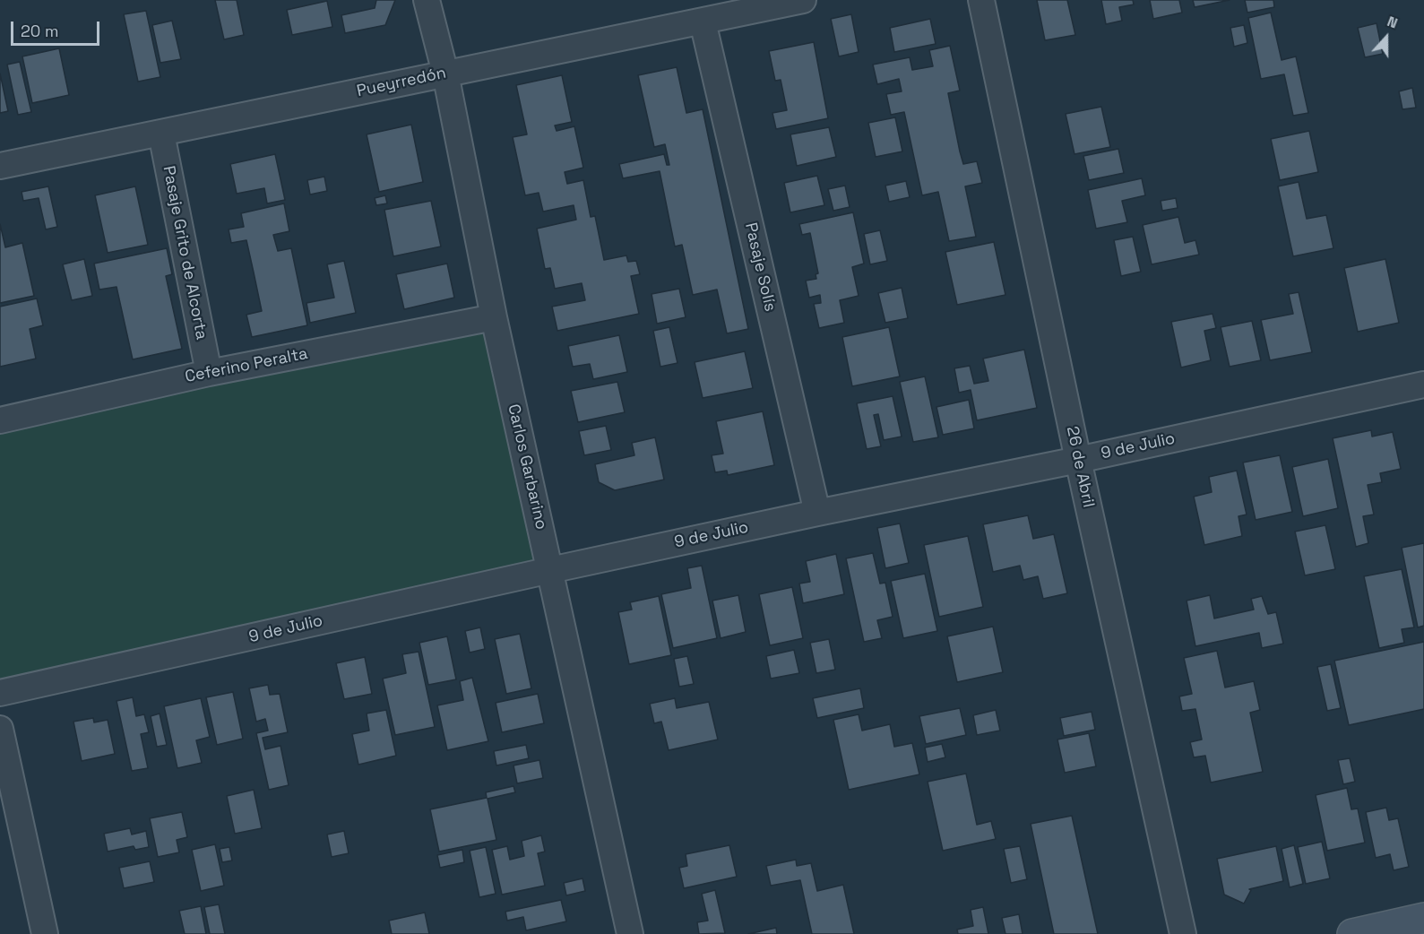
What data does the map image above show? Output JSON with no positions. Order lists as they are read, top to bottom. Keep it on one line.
{"streets":{"street":["Pueyrredón","Pasaje Grito de Alcorta","Pasaje Solís","Ceferino Peralta","9 de Julio","Carlos Garbarino","26 de Abril"]},"crossings":[["Pueyrredón","Pasaje Grito de Alcorta"],["Pueyrredón","Pasaje Solís"],["Pueyrredón","Carlos Garbarino"],["Pasaje Grito de Alcorta","Ceferino Peralta"],["Pasaje Solís","9 de Julio"],["Ceferino Peralta","Carlos Garbarino"],["9 de Julio","Carlos Garbarino"],["9 de Julio","26 de Abril"]],"scale_bar":"20 m","north":"top"}
